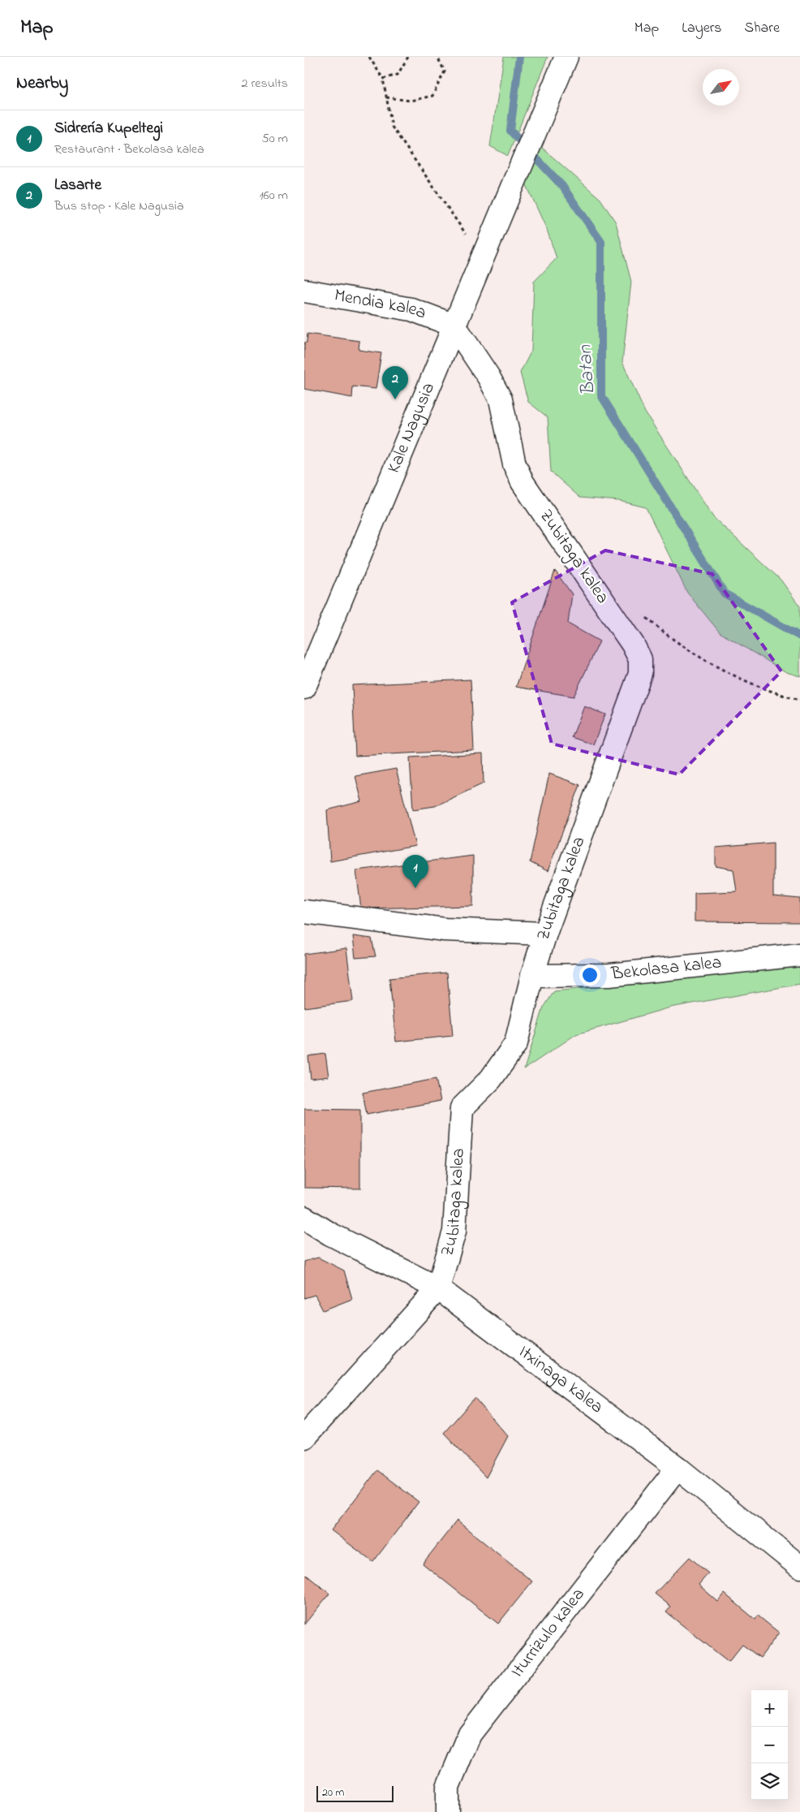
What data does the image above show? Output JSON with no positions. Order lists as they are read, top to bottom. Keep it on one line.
{"streets":{"street":["Mendia kalea","Kale Nagusia","Zubitaga kalea","Bekolasa kalea","Itxinaga kalea","Iturrizulo kalea"]},"crossings":[["Mendia kalea","Kale Nagusia"],["Mendia kalea","Zubitaga kalea"],["Kale Nagusia","Zubitaga kalea"],["Zubitaga kalea","Bekolasa kalea"],["Zubitaga kalea","Itxinaga kalea"],["Itxinaga kalea","Iturrizulo kalea"]],"water":["Batan"],"scale_bar":"20 m","north":"top right","page":{"header":"Map","nav":["Map","Layers","Share"],"heading":["Nearby","2 results"],"list":[{"mark":"1","name":"Sidrería Kupeltegi","note":"Restaurant · Bekolasa kalea","value":"50 m"},{"mark":"2","name":"Lasarte","note":"Bus stop · Kale Nagusia","value":"160 m"}],"pins":["2","1"],"map_buttons":["+","−"],"scale":"20 m"}}
